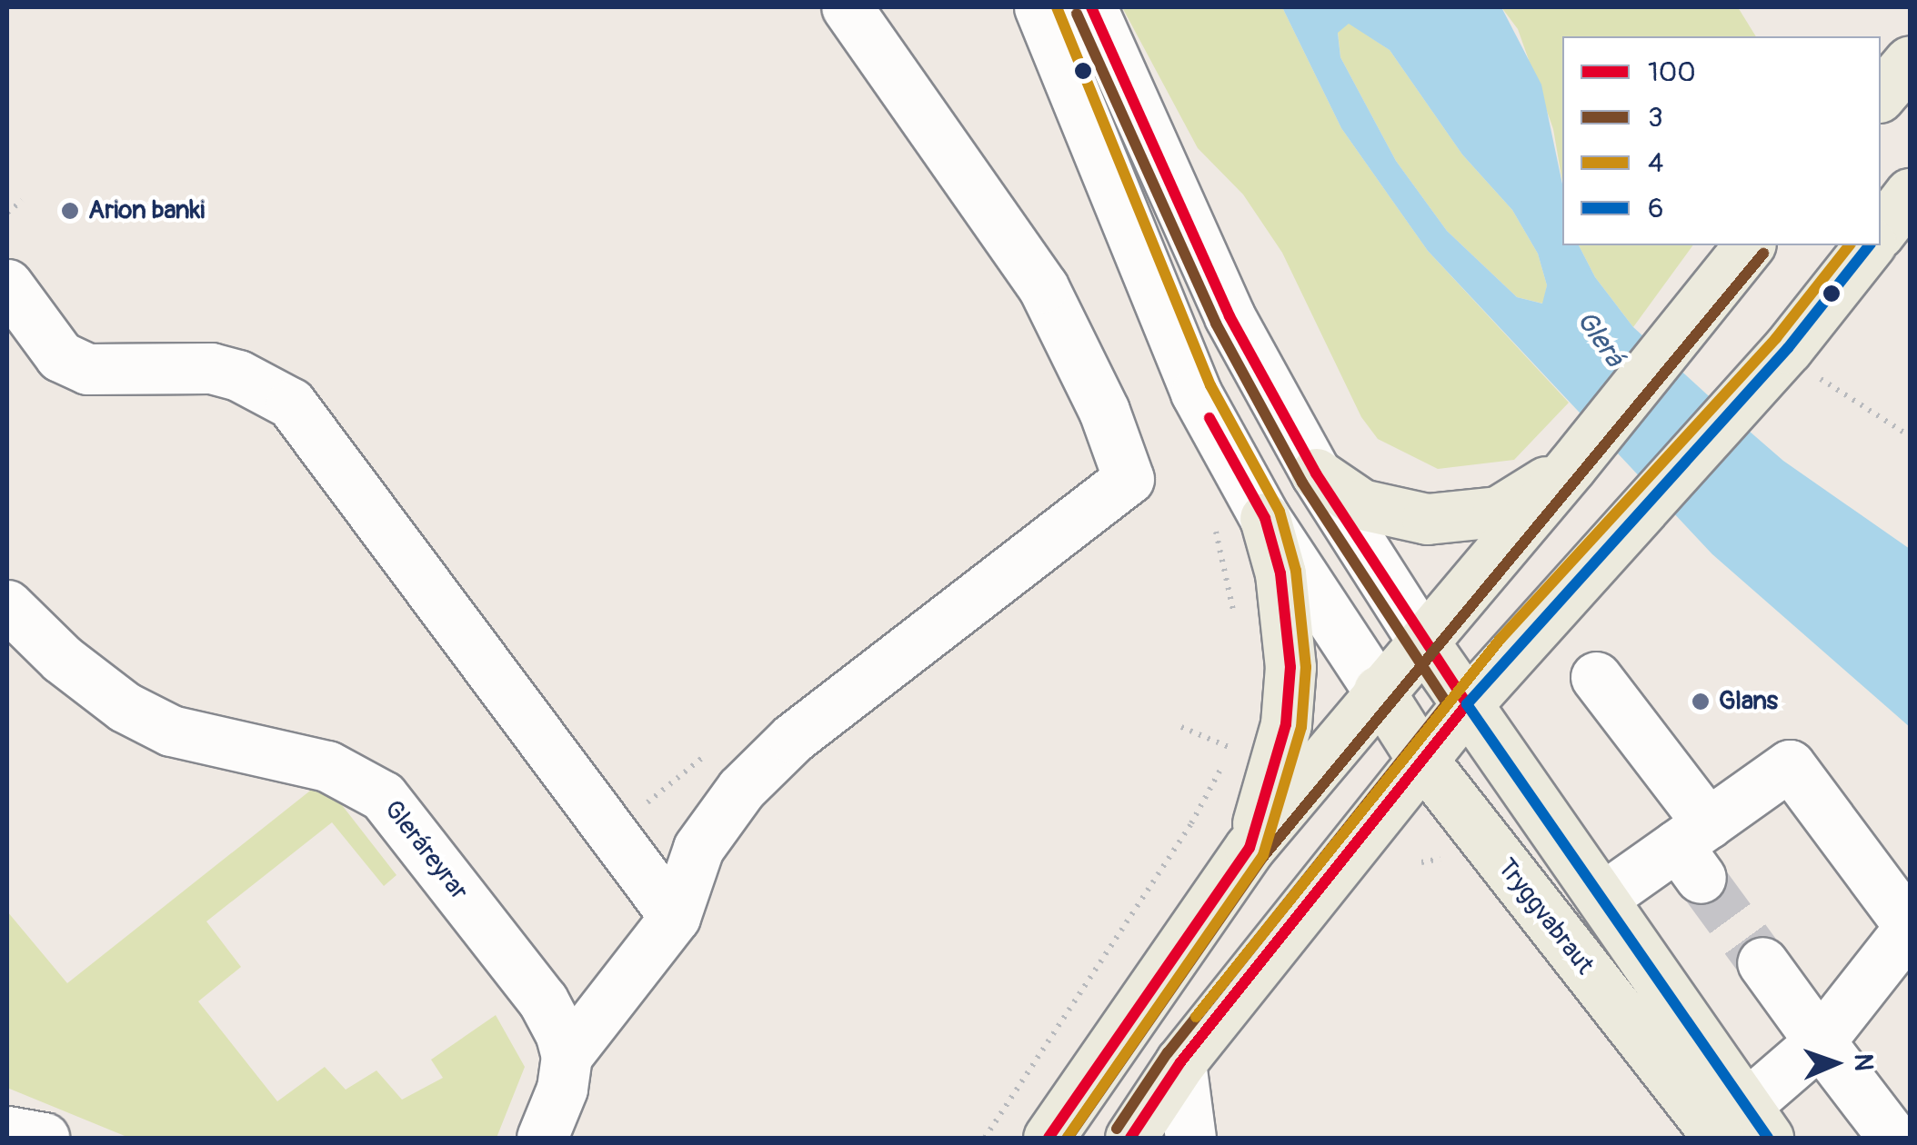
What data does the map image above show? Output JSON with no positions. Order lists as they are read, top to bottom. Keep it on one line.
{"streets":{"main road":["Tryggvabraut"],"street":["Gleráreyrar"]},"water":["Glerá"],"places":["Arion banki","Glans"],"lines":["transit line 100","transit line 4","transit line 3","transit line 6"],"legend":["100","3","4","6"],"north":"right"}
